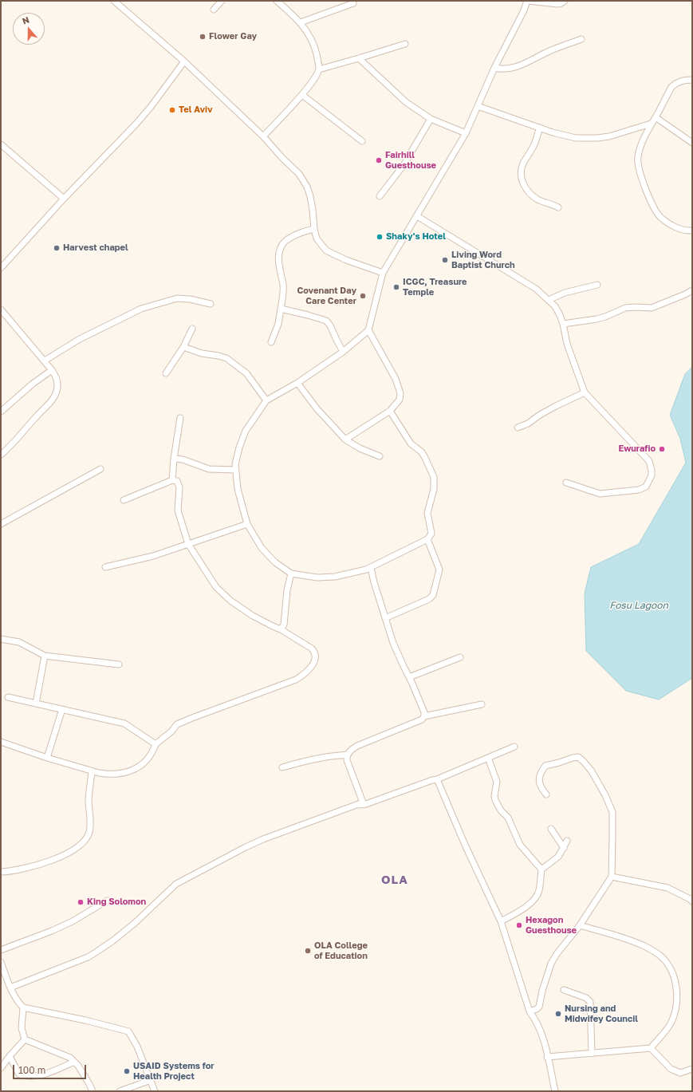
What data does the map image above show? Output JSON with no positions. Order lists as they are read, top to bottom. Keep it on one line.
{"districts":["OLA"],"water":["Fosu Lagoon"],"places":["Flower Gay","Tel Aviv","Fairhill Guesthouse","Shaky's Hotel","Harvest chapel","Living Word Baptist Church","ICGC, Treasure Temple","Covenant Day Care Center","Ewurafio","King Solomon","Hexagon Guesthouse","OLA College of Education","Nursing and Midwifey Council","USAID Systems for Health Project"],"scale_bar":"100 m","north":"top"}
